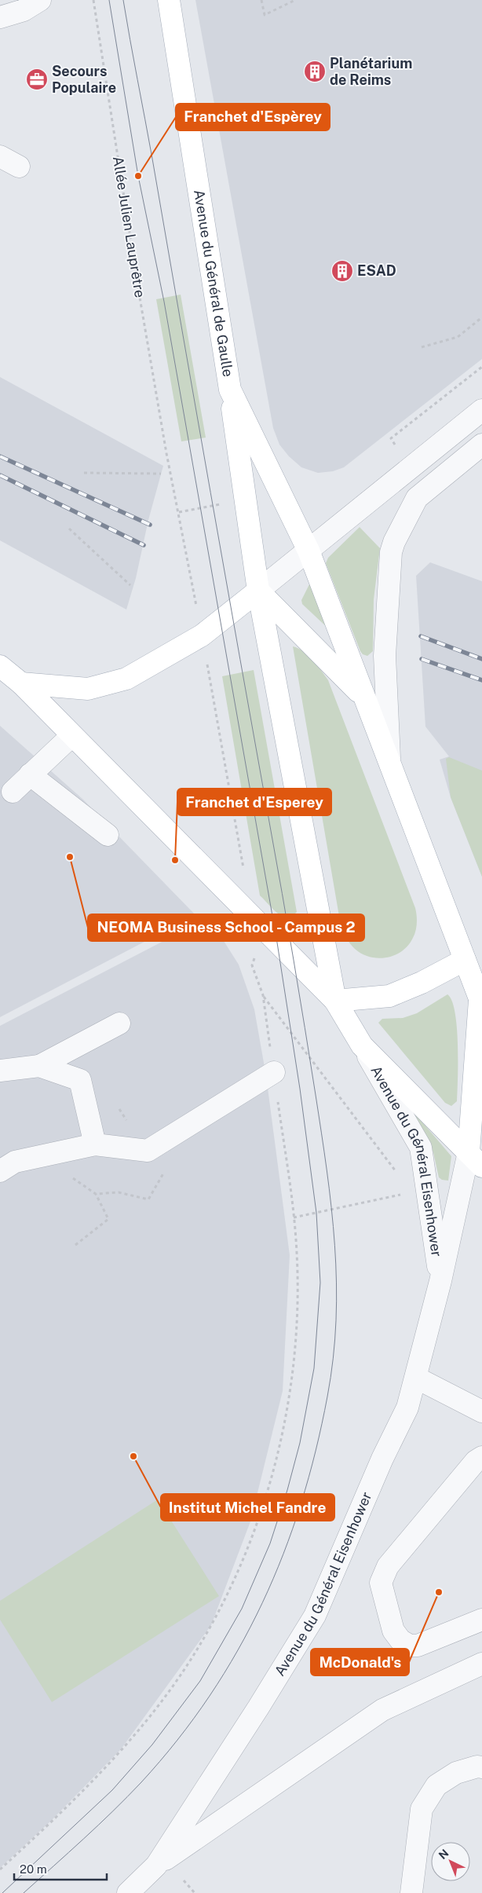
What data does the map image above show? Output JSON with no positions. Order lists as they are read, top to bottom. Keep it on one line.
{"streets":{"main road":["Avenue du Général de Gaulle"],"street":["Avenue du Général Eisenhower"],"path":["Allée Julien Lauprêtre"]},"places":{"building":["Planétarium de Reims","ESAD"],"office":["Secours Populaire"],"other":["Franchet d'Espèrey","NEOMA Business School - Campus 2","Franchet d'Esperey","Institut Michel Fandre","McDonald's"]},"scale_bar":"20 m","north":"top left"}
